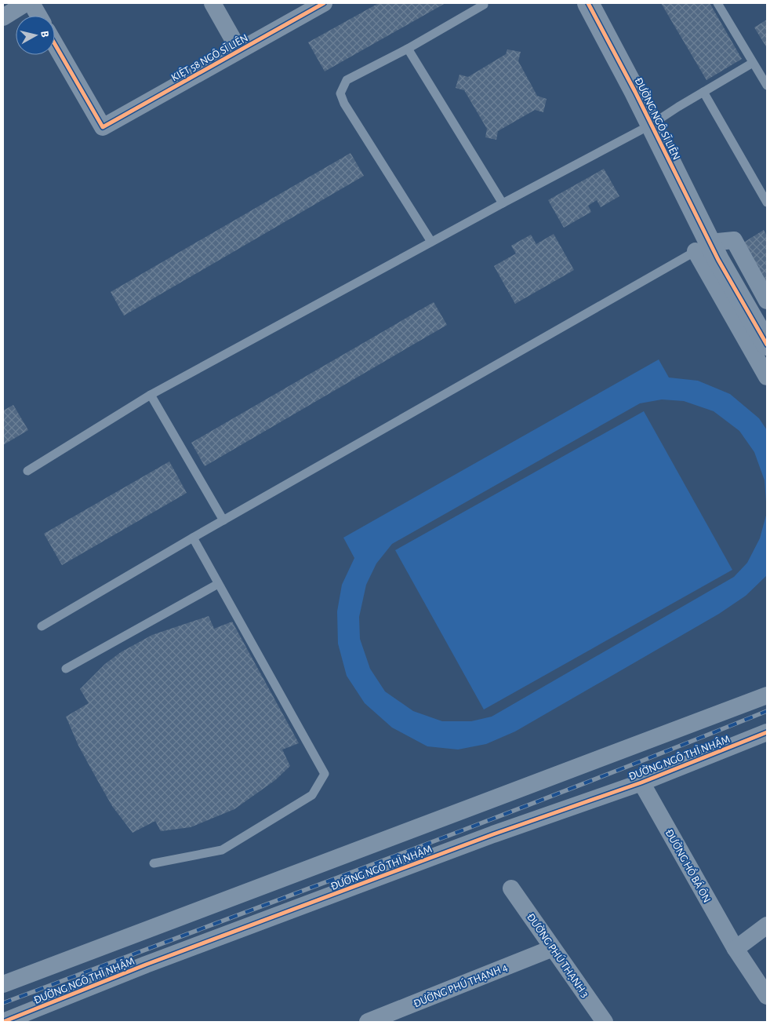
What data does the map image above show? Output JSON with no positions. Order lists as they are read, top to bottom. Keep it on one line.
{"streets":{"street":["KIỆT 58 NGÔ SĨ LIÊN","ĐƯỜNG NGÔ SĨ LIÊN","ĐƯỜNG NGÔ THÌ NHẬM","ĐƯỜNG HỒ BÁ ÔN","ĐƯỜNG PHÚ THẠNH 3","ĐƯỜNG PHÚ THẠNH 4"]},"crossings":[["ĐƯỜNG NGÔ THÌ NHẬM","ĐƯỜNG HỒ BÁ ÔN"],["ĐƯỜNG PHÚ THẠNH 3","ĐƯỜNG PHÚ THẠNH 4"]],"north":"right"}
